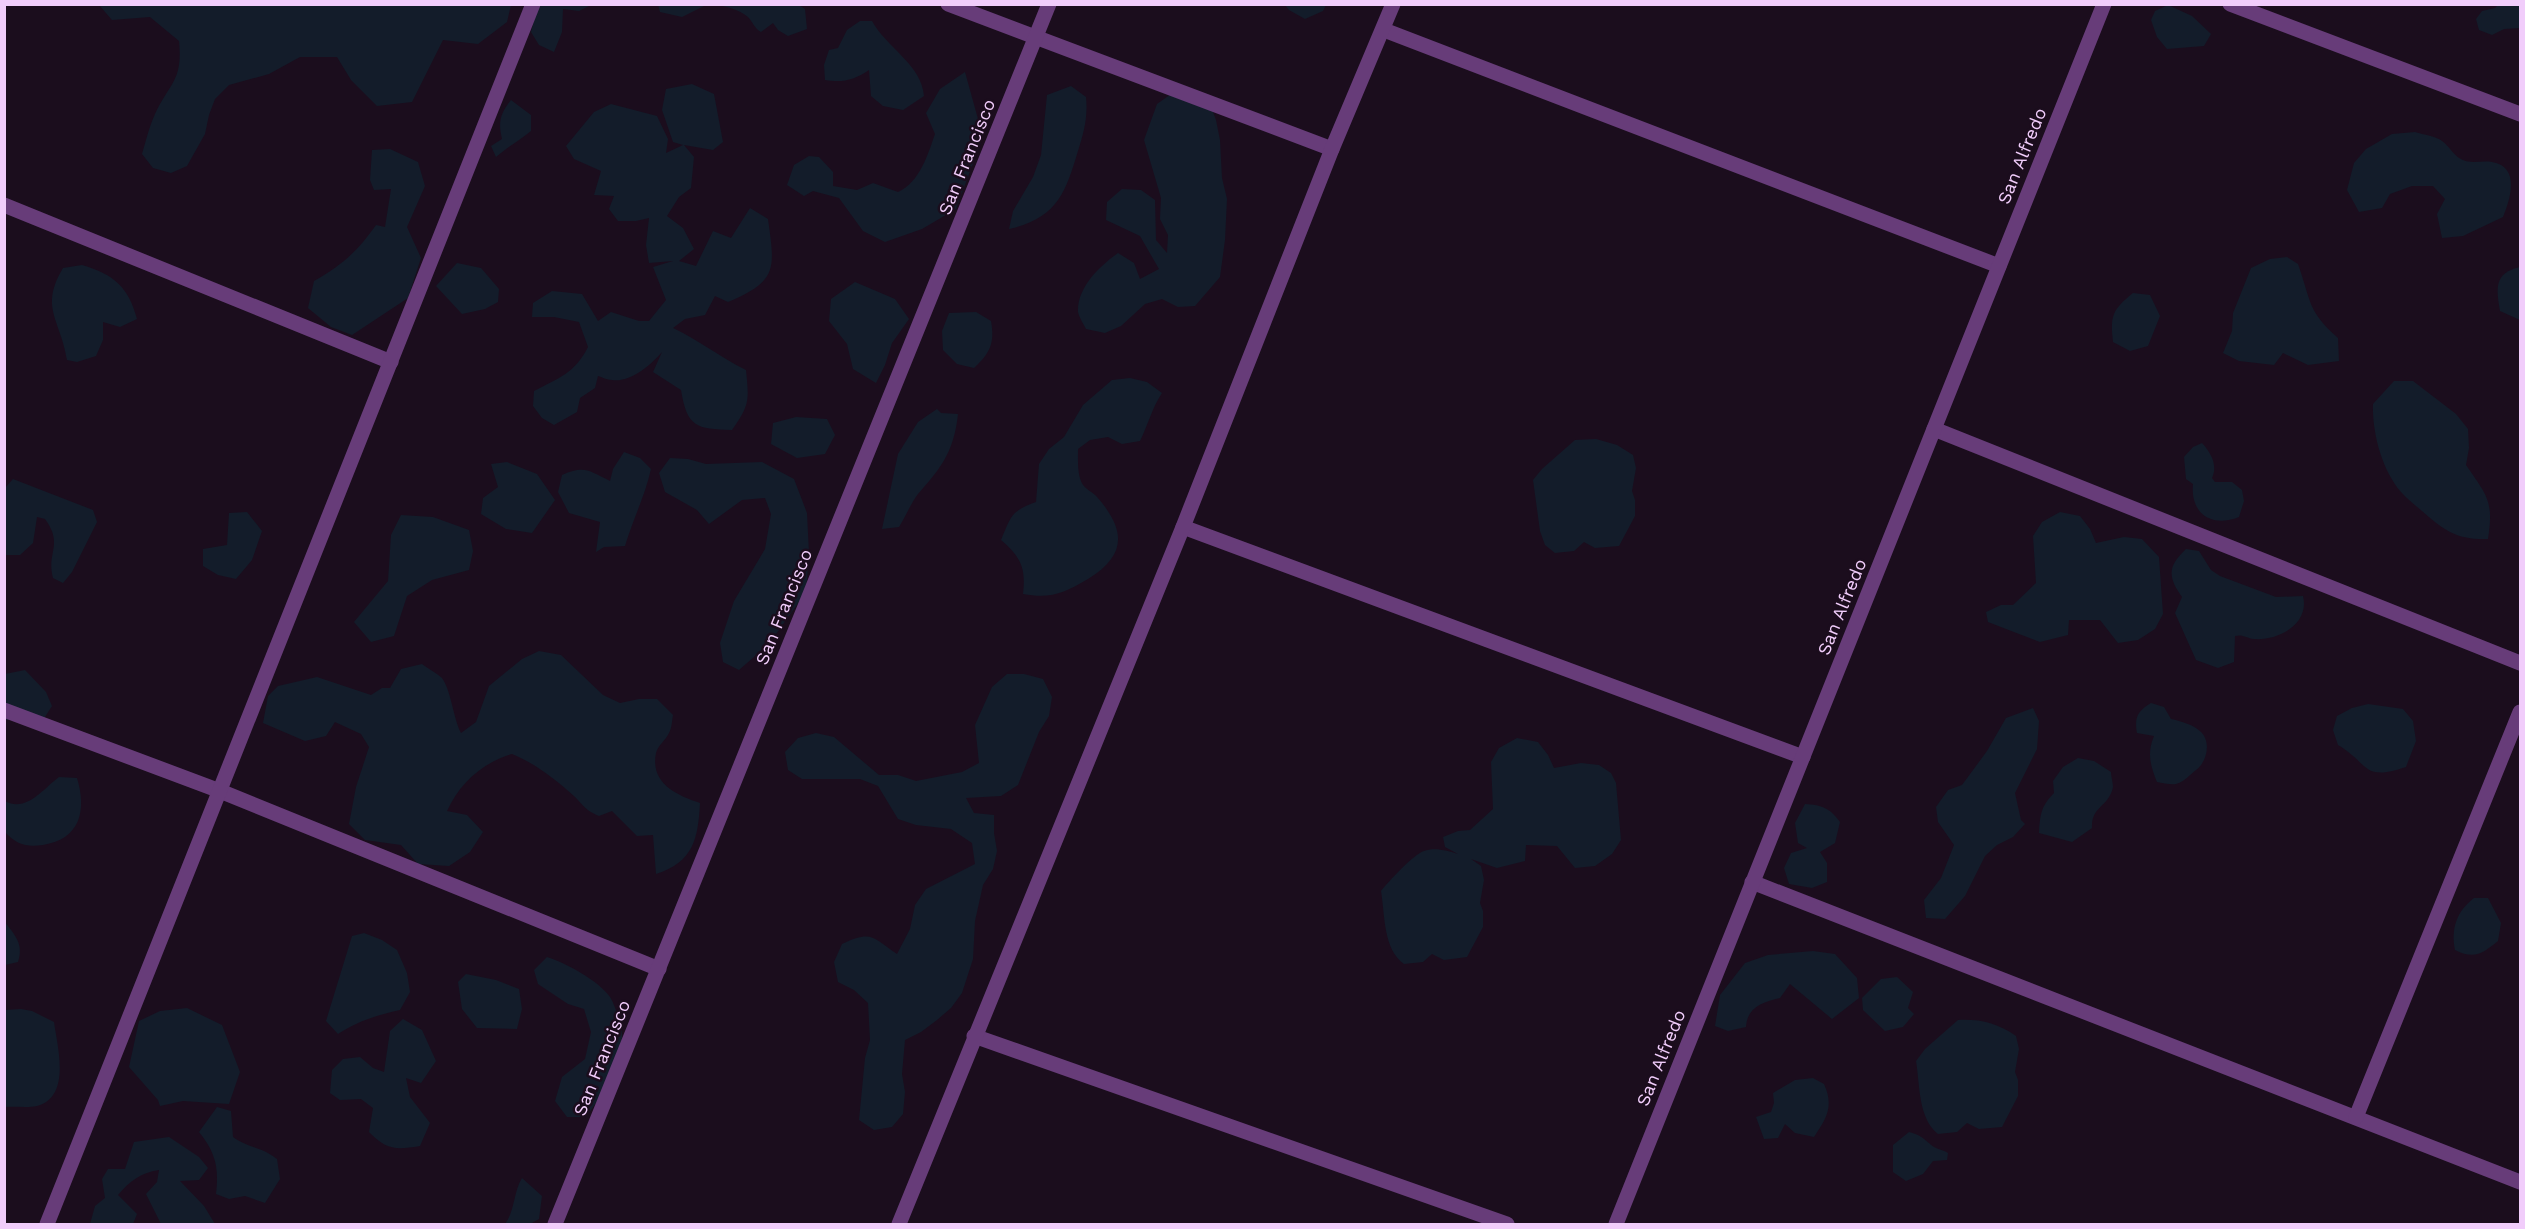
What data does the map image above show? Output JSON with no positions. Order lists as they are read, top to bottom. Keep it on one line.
{"streets":{"street":["San Alfredo","San Francisco"]}}
